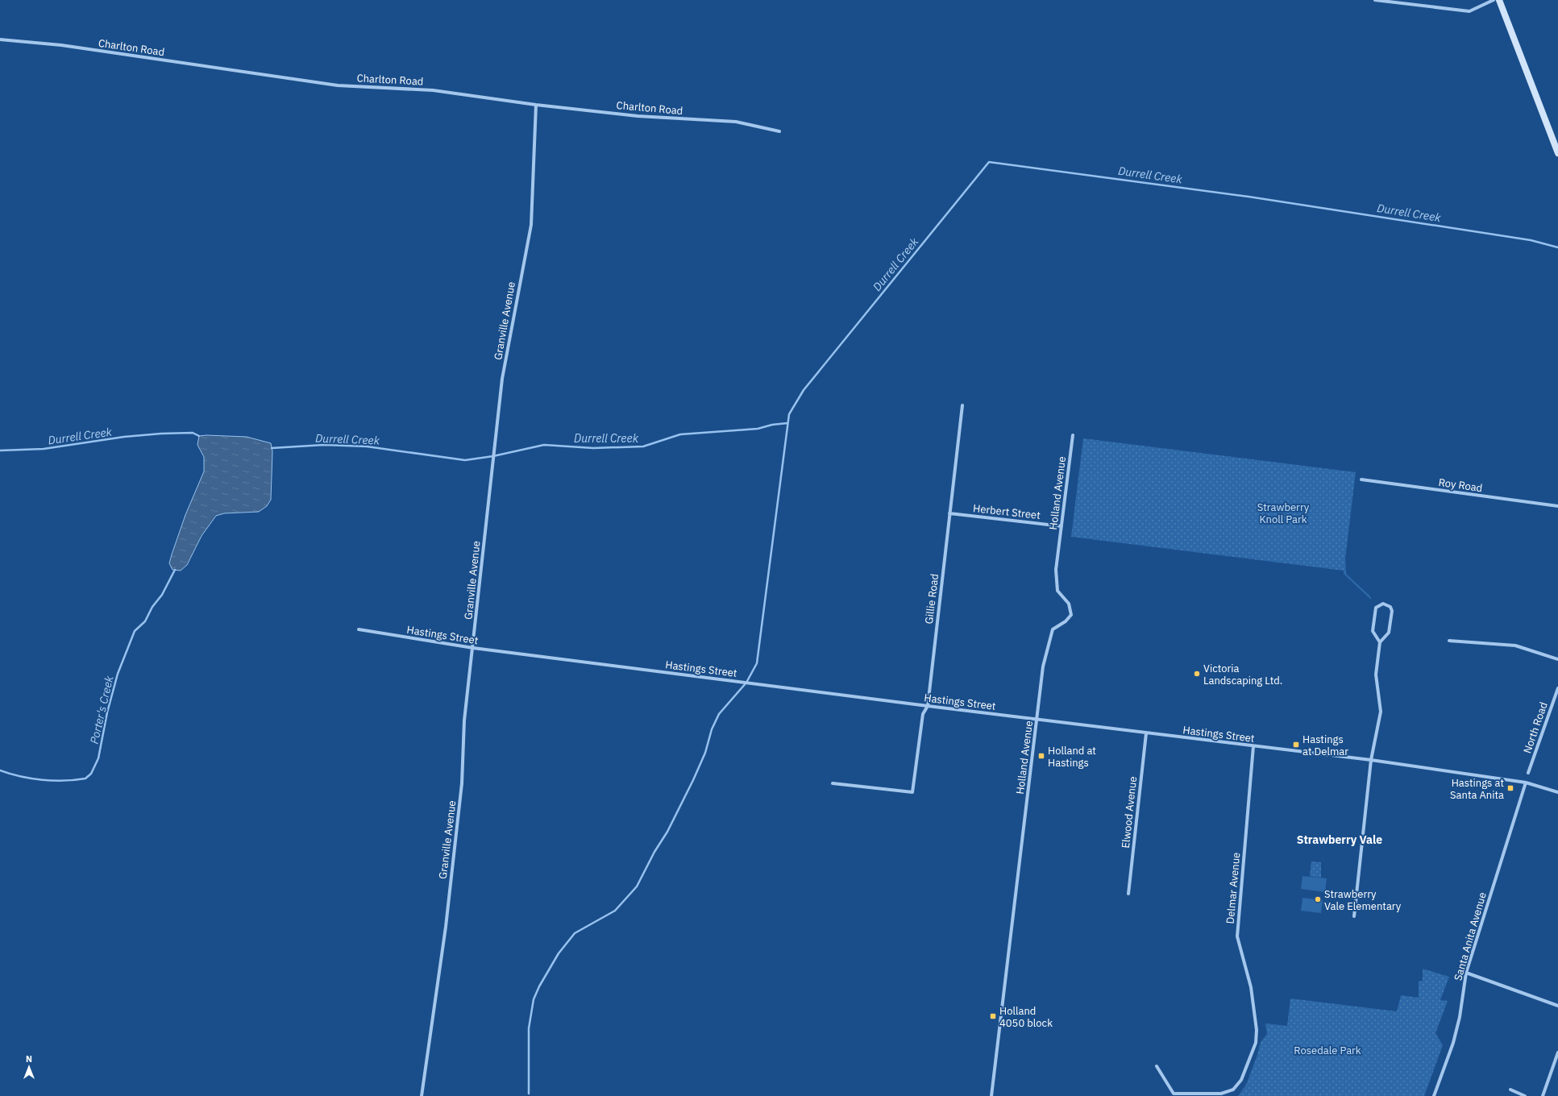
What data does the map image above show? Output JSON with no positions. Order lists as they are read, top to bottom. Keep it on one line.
{"streets":{"street":["Charlton Road","Granville Avenue","Roy Road","Holland Avenue","Herbert Street","Gillie Road","Hastings Street","North Road","Elwood Avenue","Delmar Avenue","Santa Anita Avenue"]},"crossings":[["Charlton Road","Granville Avenue"],["Granville Avenue","Hastings Street"],["Holland Avenue","Herbert Street"],["Holland Avenue","Hastings Street"],["Herbert Street","Gillie Road"],["Gillie Road","Hastings Street"],["Hastings Street","Elwood Avenue"],["Hastings Street","Delmar Avenue"],["Hastings Street","Santa Anita Avenue"]],"districts":["Strawberry Vale"],"water":["Durrell Creek","Porter's Creek"],"parks":["Strawberry Knoll Park","Rosedale Park"],"places":{"other":["Victoria Landscaping Ltd.","Strawberry Vale Elementary"],"transit":["Hastings at Delmar","Holland at Hastings","Hastings at Santa Anita","Holland 4050 block"]},"north":"top"}
